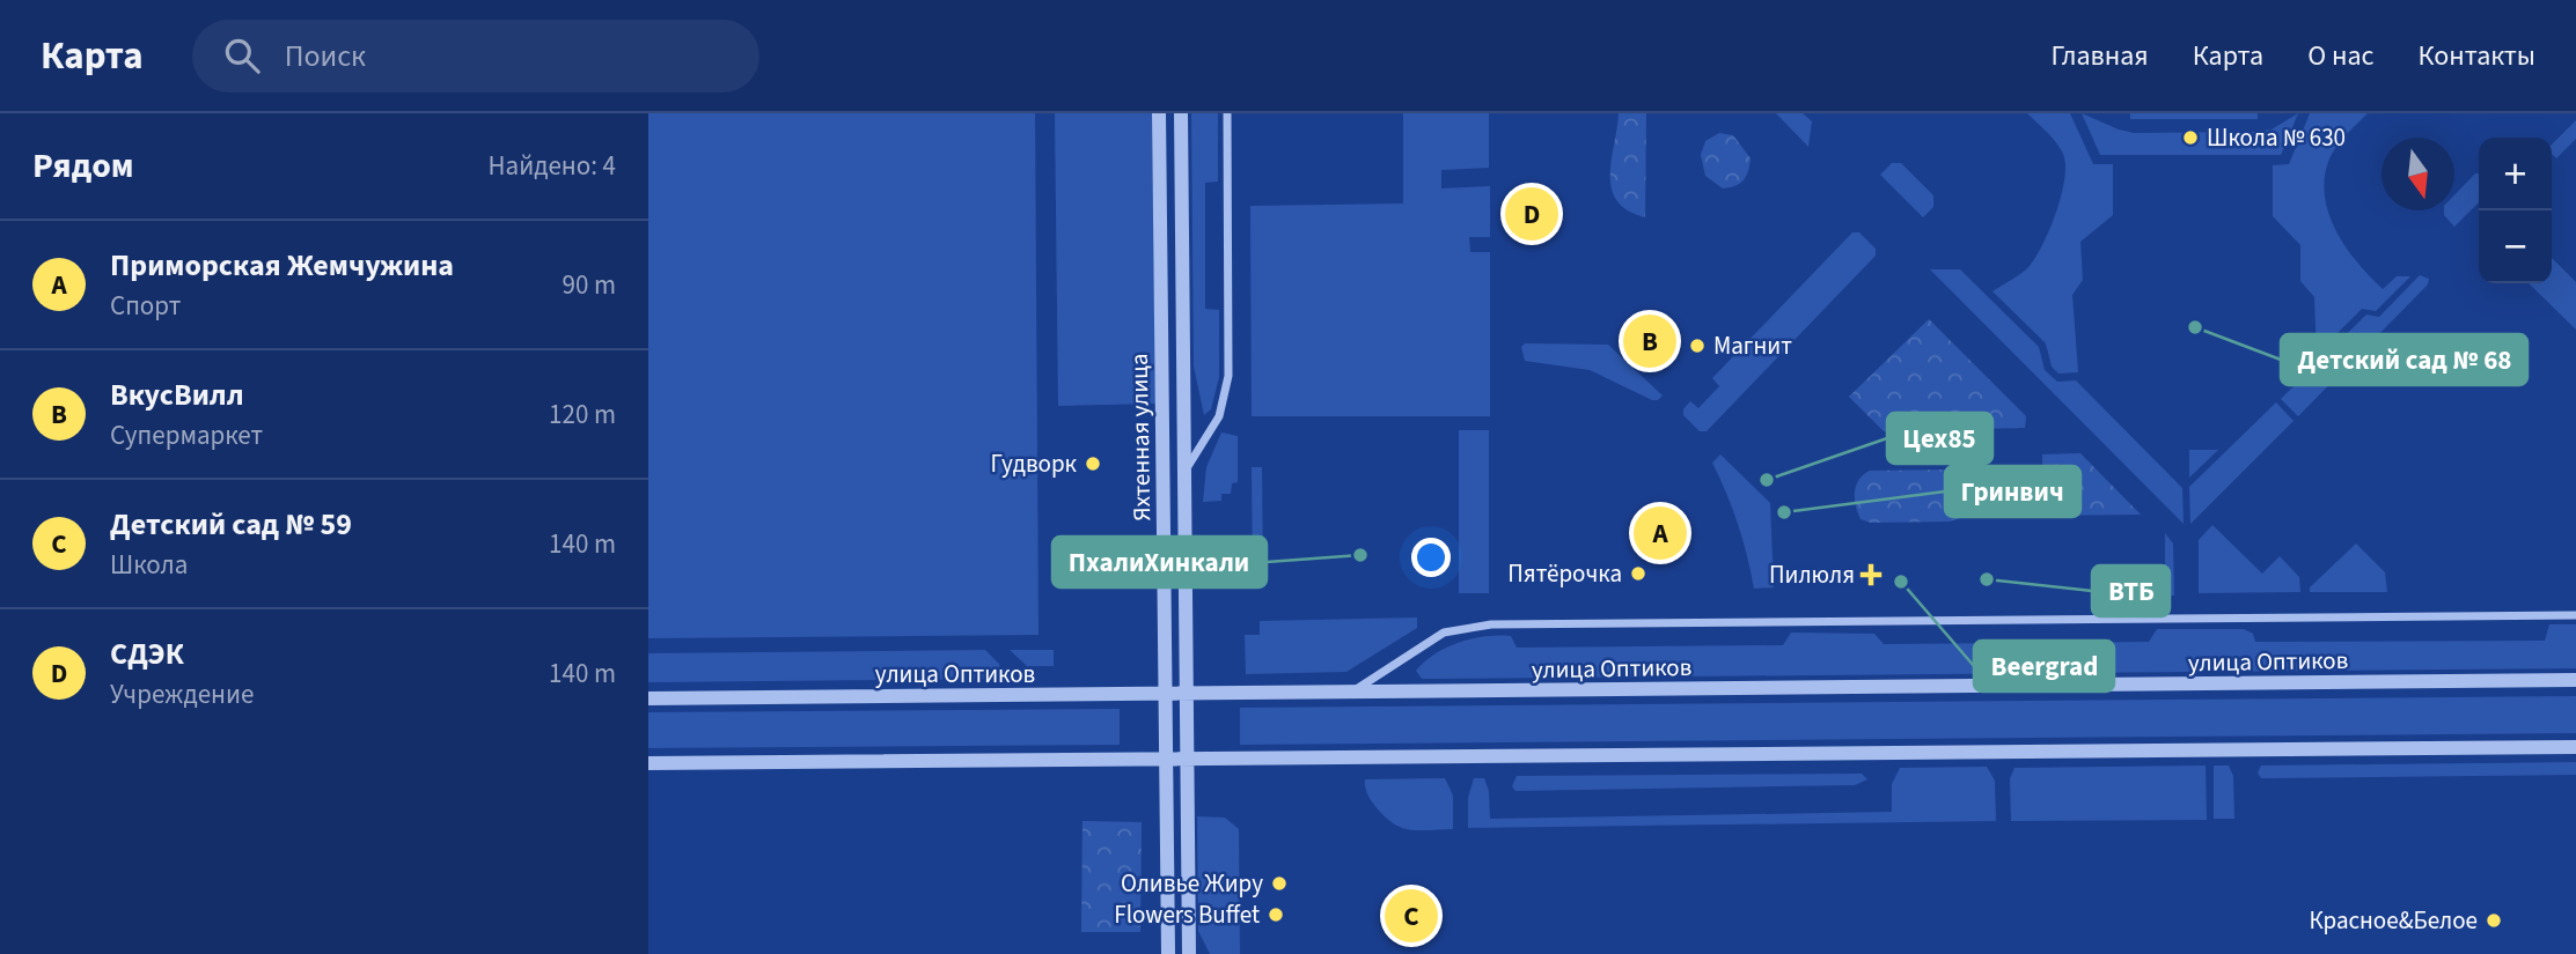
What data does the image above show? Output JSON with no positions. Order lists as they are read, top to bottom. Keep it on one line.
{"streets":{"street":["Яхтенная улица","улица Оптиков"]},"crossings":[["Яхтенная улица","улица Оптиков"]],"places":{"other":["Школа № 630","Детский сад № 68","Магнит","Гудворк","Цех85","Гринвич","ПхалиХинкали","Пятёрочка","ВТБ","Beergrad","Оливье Жиру","Flowers Buffet","Красное&Белое"],"health":["Пилюля"]},"north":"bottom","page":{"header":"Карта","search":"Поиск","nav":["Главная","Карта","О нас","Контакты"],"heading":["Рядом","Найдено: 4"],"map_buttons":["+","−"],"pins":["D","B","A","C"],"list":[{"mark":"A","name":"Приморская Жемчужина","note":"Спорт","value":"90 m"},{"mark":"B","name":"ВкусВилл","note":"Супермаркет","value":"120 m"},{"mark":"C","name":"Детский сад № 59","note":"Школа","value":"140 m"},{"mark":"D","name":"СДЭК","note":"Учреждение","value":"140 m"}]}}
